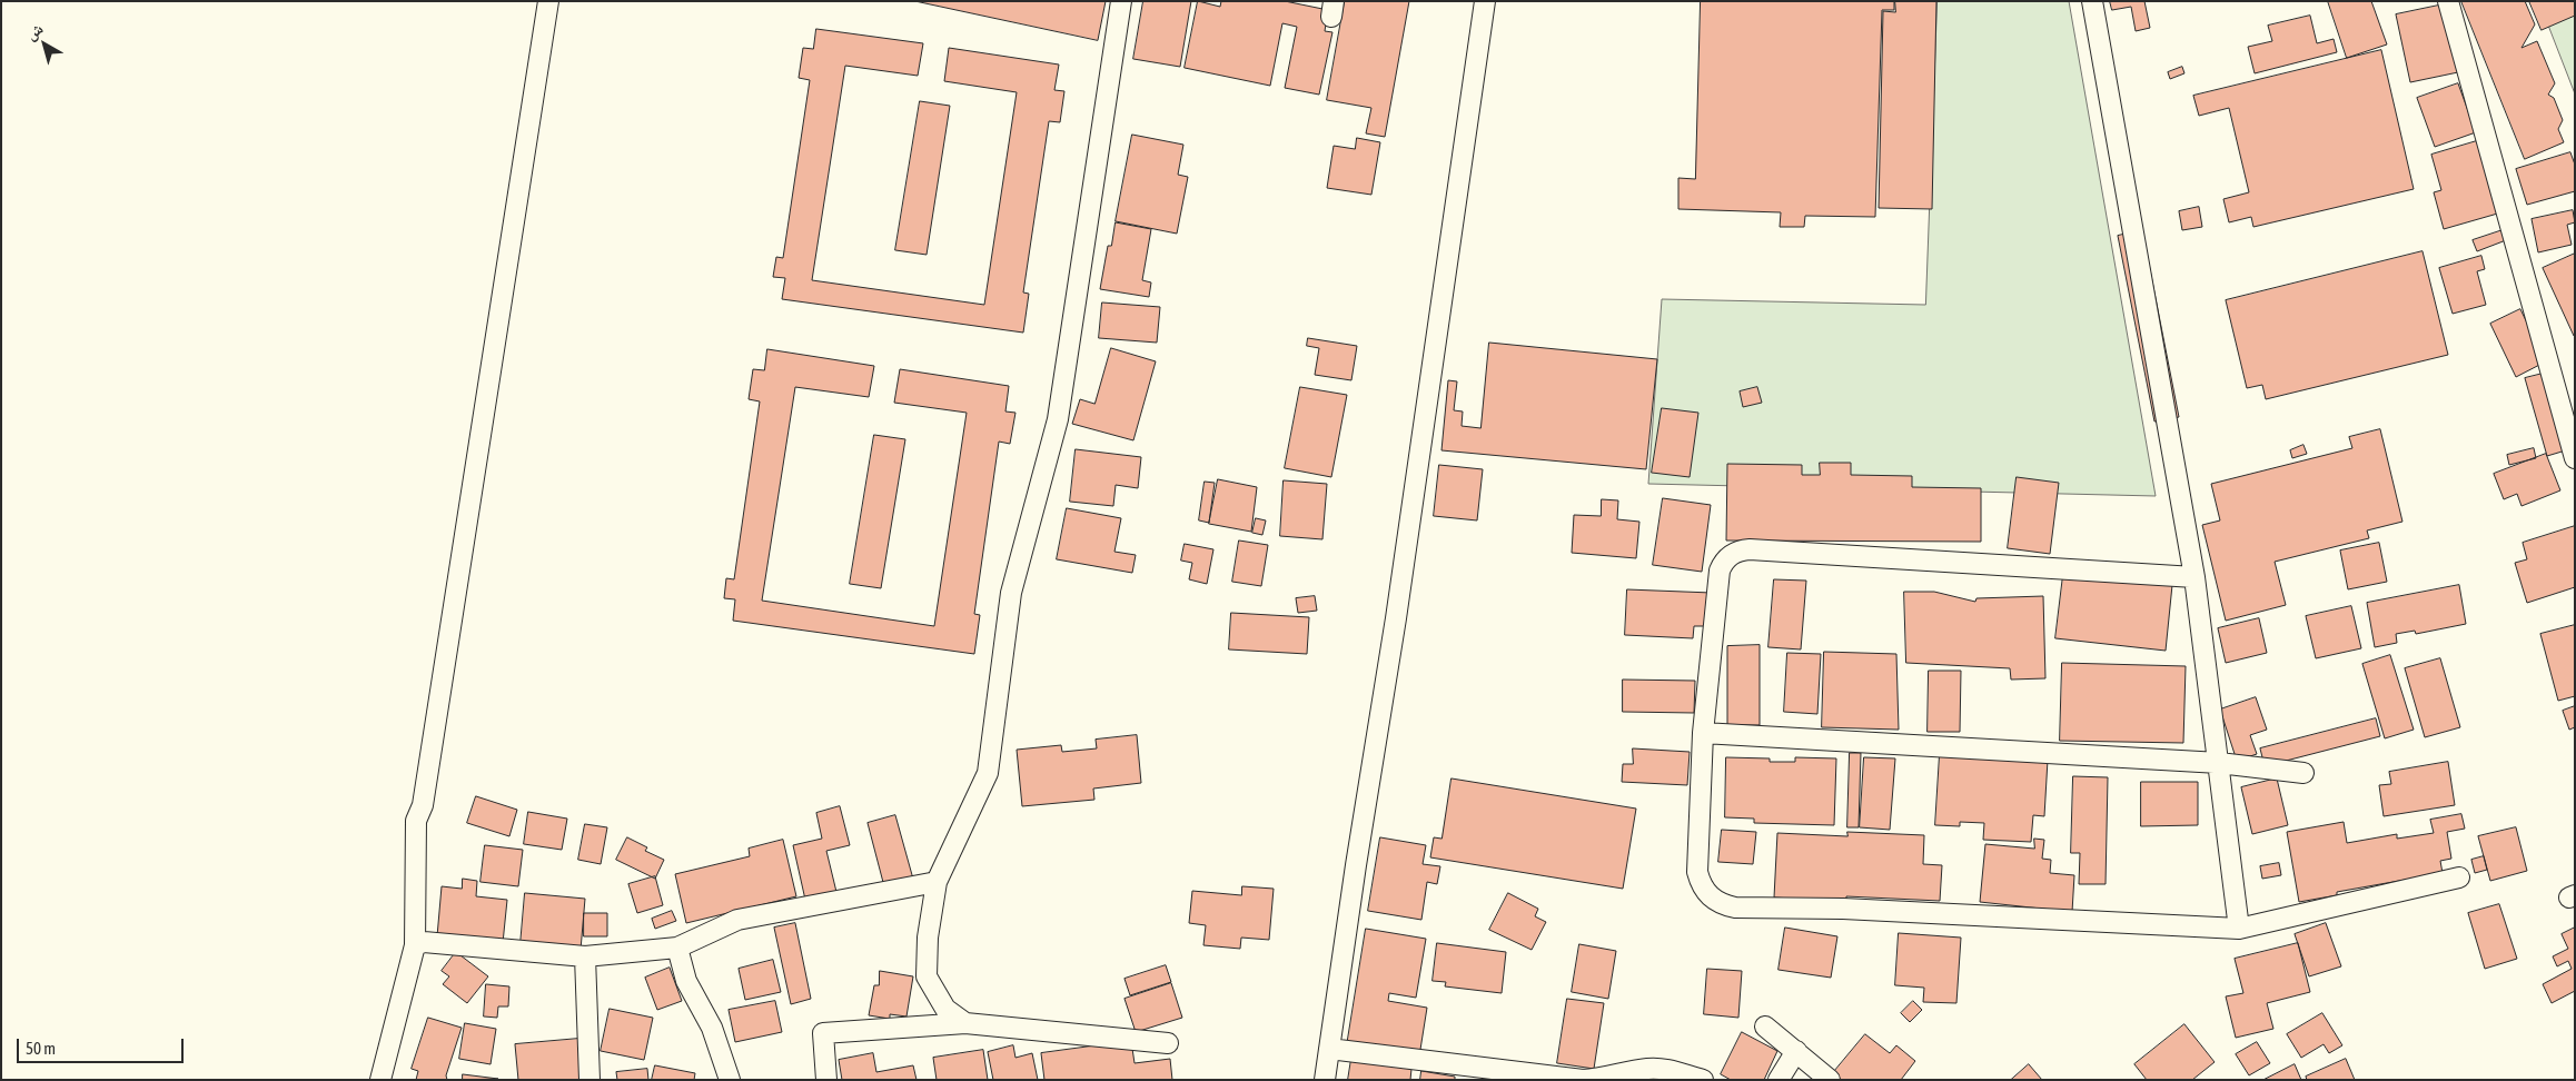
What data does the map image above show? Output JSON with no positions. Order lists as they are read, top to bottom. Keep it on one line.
{"scale_bar":"50 m","north":"top left"}
